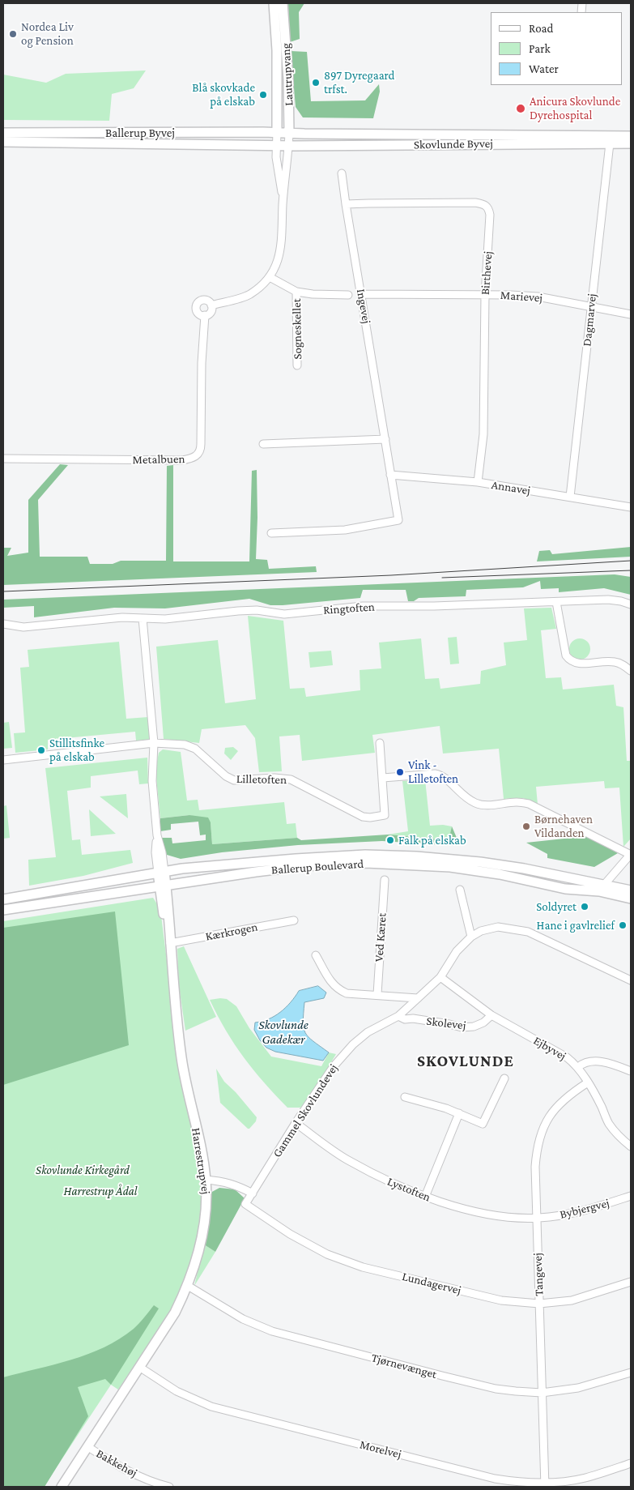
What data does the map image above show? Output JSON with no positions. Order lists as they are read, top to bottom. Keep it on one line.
{"streets":{"street":["Lautrupvang","Ballerup Byvej","Skovlunde Byvej","Birthevej","Marievej","Ingevej","Dagmarvej","Sogneskellet","Metalbuen","Annavej","Ringtoften","Lilletoften","Ballerup Boulevard","Kærkrogen","Ved Kæret","Skolevej","Ejbyvej","Gammel Skovlundevej","Harrestrupvej","Lystoften","Bybjergvej","Tangevej","Lundagervej","Tjørnevænget","Morelvej","Bakkehøj"]},"crossings":[["Lautrupvang","Ballerup Byvej"],["Lautrupvang","Skovlunde Byvej"],["Ballerup Byvej","Skovlunde Byvej"],["Skovlunde Byvej","Dagmarvej"],["Birthevej","Marievej"],["Birthevej","Ingevej"],["Birthevej","Annavej"],["Marievej","Ingevej"],["Marievej","Dagmarvej"],["Ingevej","Annavej"],["Dagmarvej","Annavej"],["Ballerup Boulevard","Harrestrupvej"],["Kærkrogen","Harrestrupvej"],["Skolevej","Ejbyvej"],["Skolevej","Gammel Skovlundevej"],["Ejbyvej","Gammel Skovlundevej"],["Ejbyvej","Tangevej"],["Gammel Skovlundevej","Lystoften"],["Gammel Skovlundevej","Lundagervej"],["Harrestrupvej","Tjørnevænget"],["Harrestrupvej","Morelvej"],["Harrestrupvej","Bakkehøj"],["Lystoften","Bybjergvej"],["Lystoften","Tangevej"],["Bybjergvej","Tangevej"],["Tangevej","Lundagervej"],["Tangevej","Tjørnevænget"],["Tangevej","Morelvej"]],"districts":["SKOVLUNDE"],"water":["Skovlunde Gadekær"],"parks":["Skovlunde Kirkegård","Harrestrup Ådal"],"places":["Nordea Liv og Pension","897 Dyregaard trfst.","Blå skovkade på elskab","Anicura Skovlunde Dyrehospital","Stillitsfinke på elskab","Vink - Lilletoften","Børnehaven Vildanden","Falk på elskab","Soldyret","Hane i gavlrelief"],"legend":["Road","Park","Water"]}
